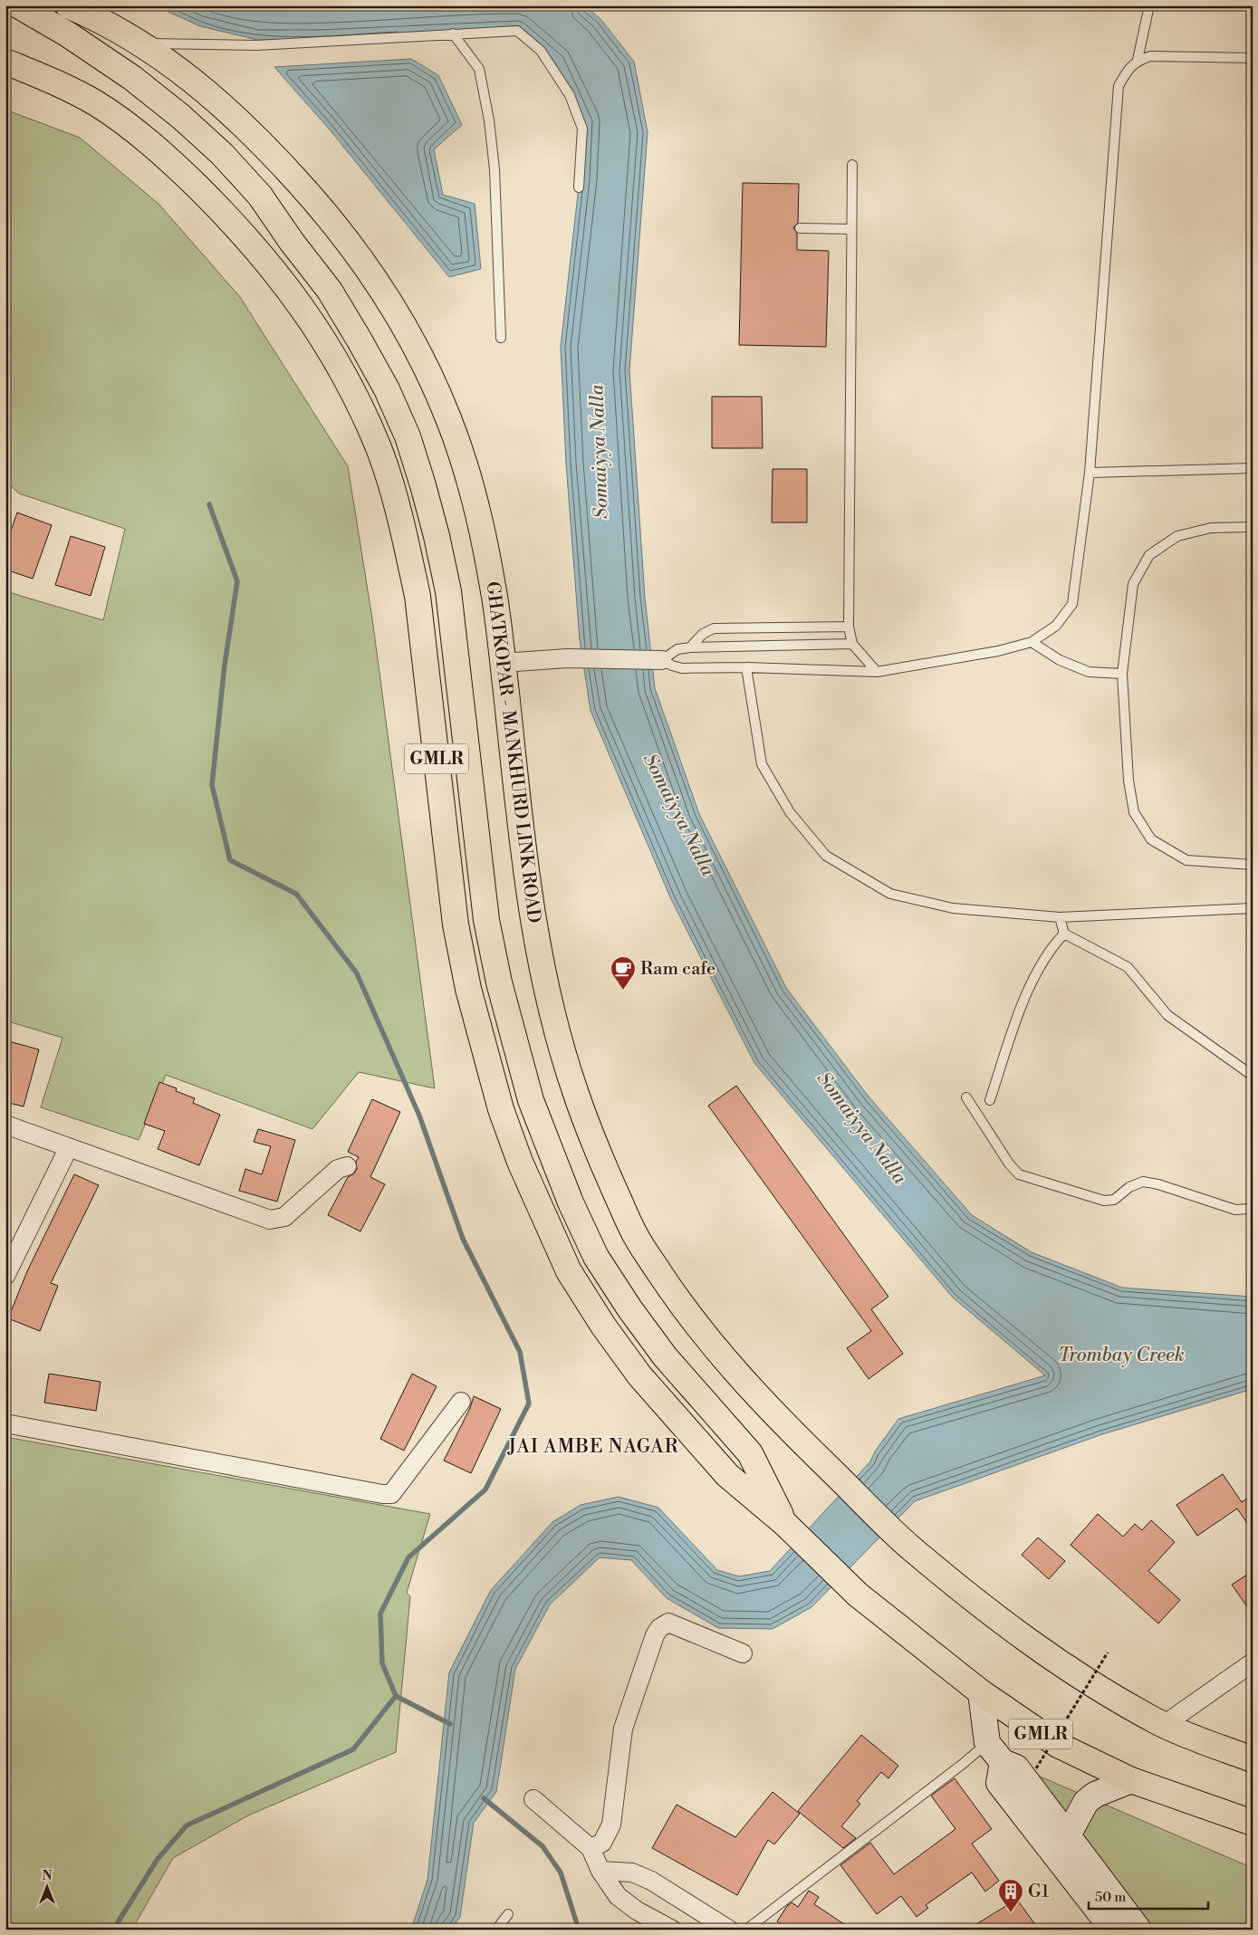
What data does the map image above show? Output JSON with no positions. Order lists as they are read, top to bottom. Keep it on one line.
{"streets":{"highway":["GHATKOPAR - MANKHURD LINK ROAD","GMLR"]},"districts":["JAI AMBE NAGAR"],"water":["Somaiyya Nalla","Trombay Creek"],"places":{"cafe":["Ram cafe"],"building":["G1"]},"scale_bar":"50 m","north":"top"}
